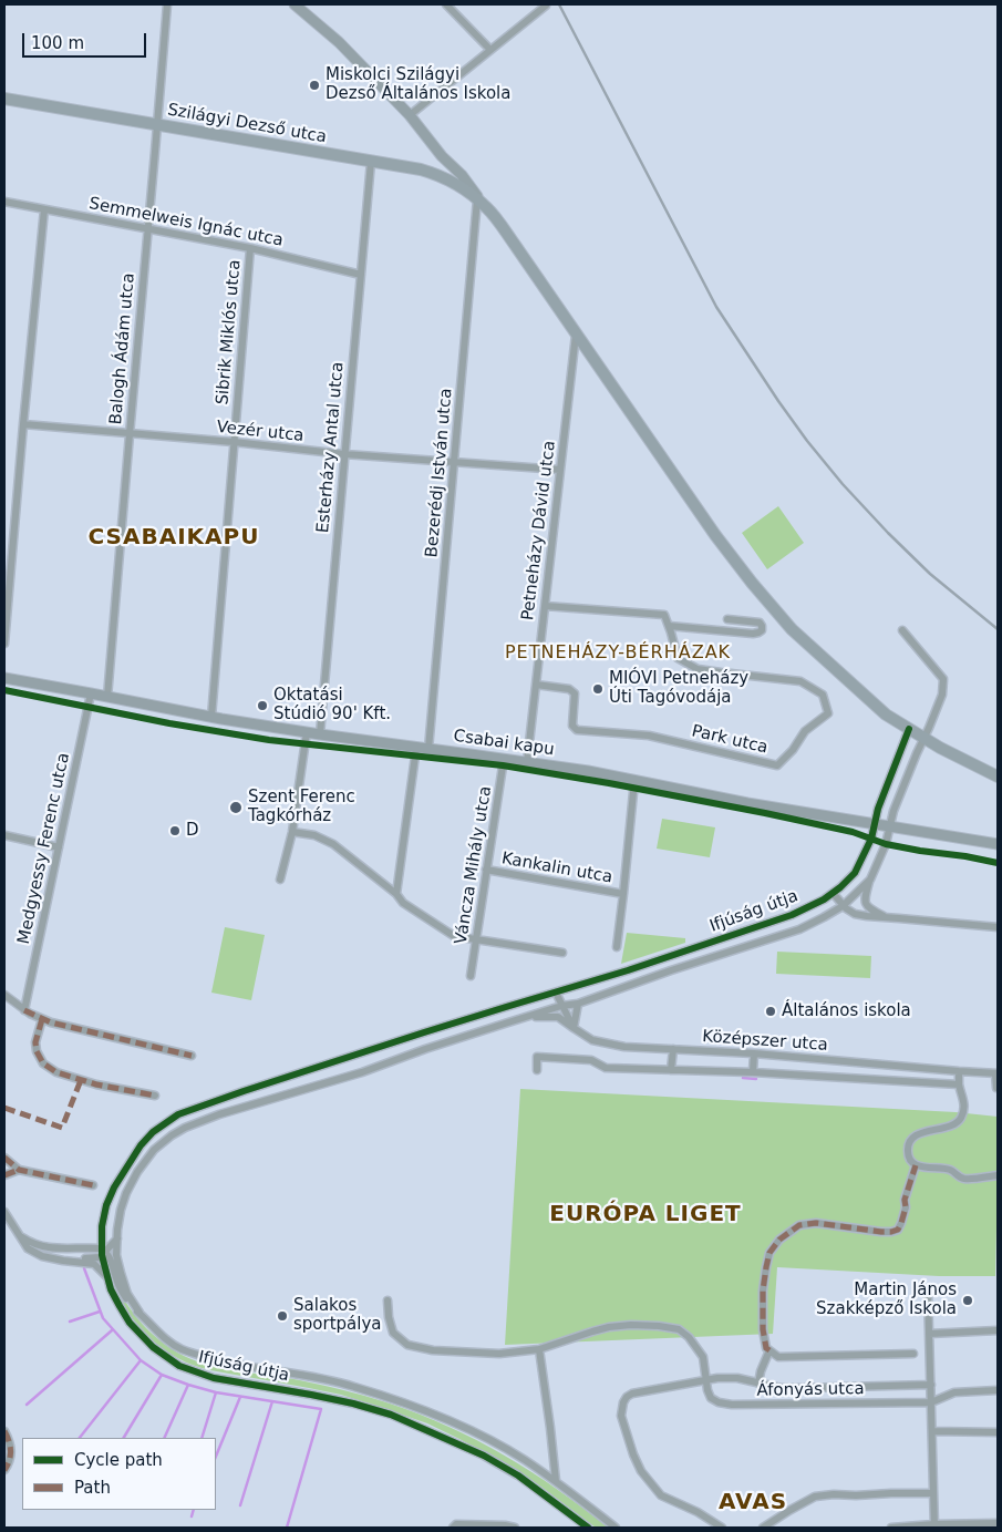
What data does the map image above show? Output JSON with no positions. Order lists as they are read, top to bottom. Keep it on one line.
{"streets":{"main road":["Szilágyi Dezső utca"],"street":["Semmelweis Ignác utca","Sibrik Miklós utca","Balogh Ádám utca","Vezér utca","Esterházy Antal utca","Bezerédj István utca","Petneházy Dávid utca","Park utca","Csabai kapu","Medgyessy Ferenc utca","Váncza Mihály utca","Kankalin utca","Ifjúság útja","Középszer utca","Áfonyás utca"]},"crossings":[["Szilágyi Dezső utca","Balogh Ádám utca"],["Szilágyi Dezső utca","Esterházy Antal utca"],["Szilágyi Dezső utca","Bezerédj István utca"],["Szilágyi Dezső utca","Petneházy Dávid utca"],["Szilágyi Dezső utca","Ifjúság útja"],["Semmelweis Ignác utca","Sibrik Miklós utca"],["Semmelweis Ignác utca","Balogh Ádám utca"],["Semmelweis Ignác utca","Esterházy Antal utca"],["Sibrik Miklós utca","Vezér utca"],["Sibrik Miklós utca","Csabai kapu"],["Balogh Ádám utca","Vezér utca"],["Balogh Ádám utca","Csabai kapu"],["Vezér utca","Esterházy Antal utca"],["Vezér utca","Bezerédj István utca"],["Vezér utca","Petneházy Dávid utca"],["Esterházy Antal utca","Csabai kapu"],["Bezerédj István utca","Csabai kapu"],["Petneházy Dávid utca","Park utca"],["Petneházy Dávid utca","Csabai kapu"],["Csabai kapu","Medgyessy Ferenc utca"],["Csabai kapu","Váncza Mihály utca"],["Csabai kapu","Ifjúság útja"],["Váncza Mihály utca","Kankalin utca"],["Ifjúság útja","Középszer utca"]],"districts":["CSABAIKAPU","PETNEHÁZY-BÉRHÁZAK","EURÓPA LIGET","AVAS"],"places":["Miskolci Szilágyi Dezső Általános Iskola","MIÓVI Petneházy Úti Tagóvodája","Oktatási Stúdió 90' Kft.","Szent Ferenc Tagkórház","D","Általános iskola","Martin János Szakképző Iskola","Salakos sportpálya"],"legend":["Cycle path","Path"],"scale_bar":"100 m"}
